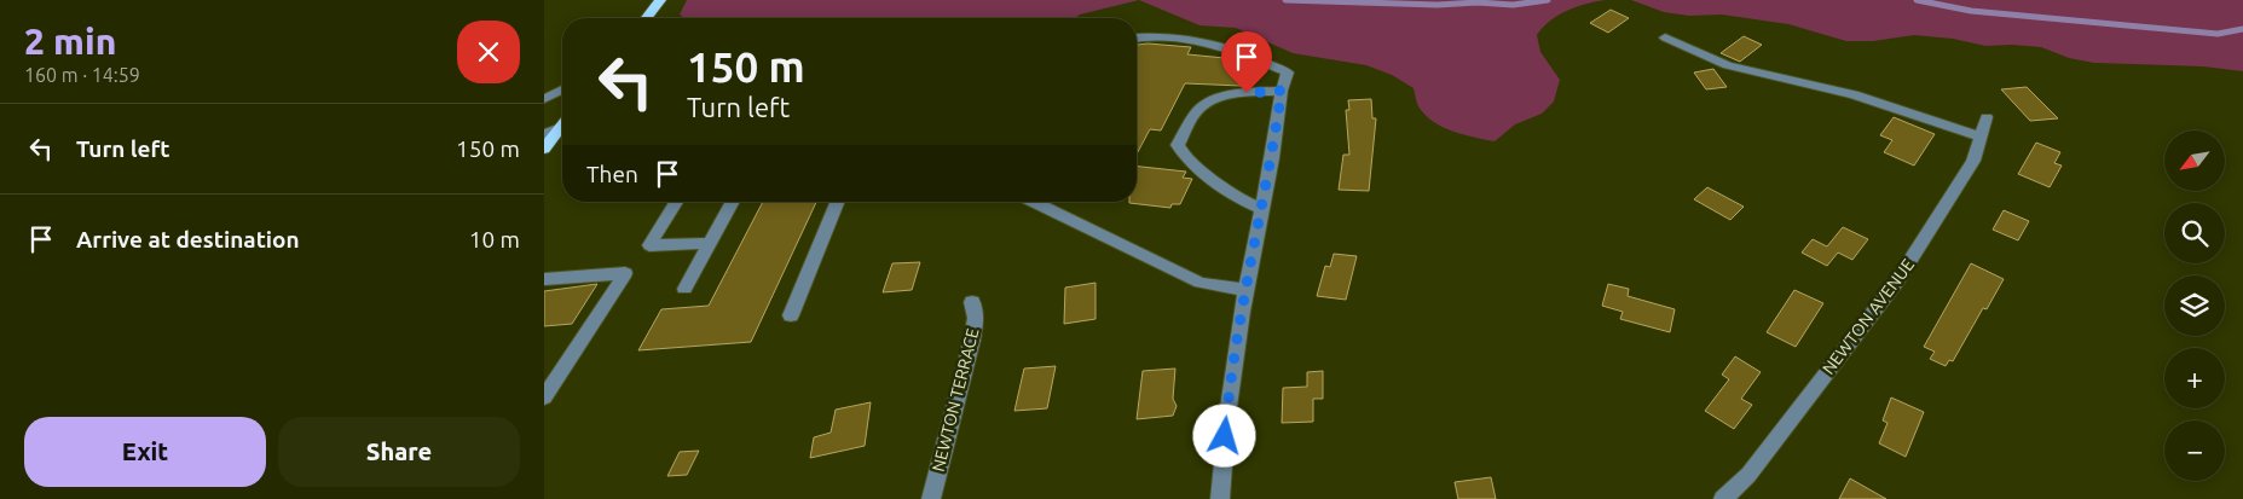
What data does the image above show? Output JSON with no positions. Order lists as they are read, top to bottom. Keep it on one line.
{"streets":{"street":["NEWTON AVENUE","NEWTON TERRACE"]},"north":"bottom left","page":{"heading":["2 min","160 m · 14:59"],"turn":["150 m","Turn left"],"list":[{"name":"Turn left","value":"150 m"},{"name":"Arrive at destination","value":"10 m"}],"map_buttons":["+","−"],"then":"Then","buttons":["Exit","Share"]}}
